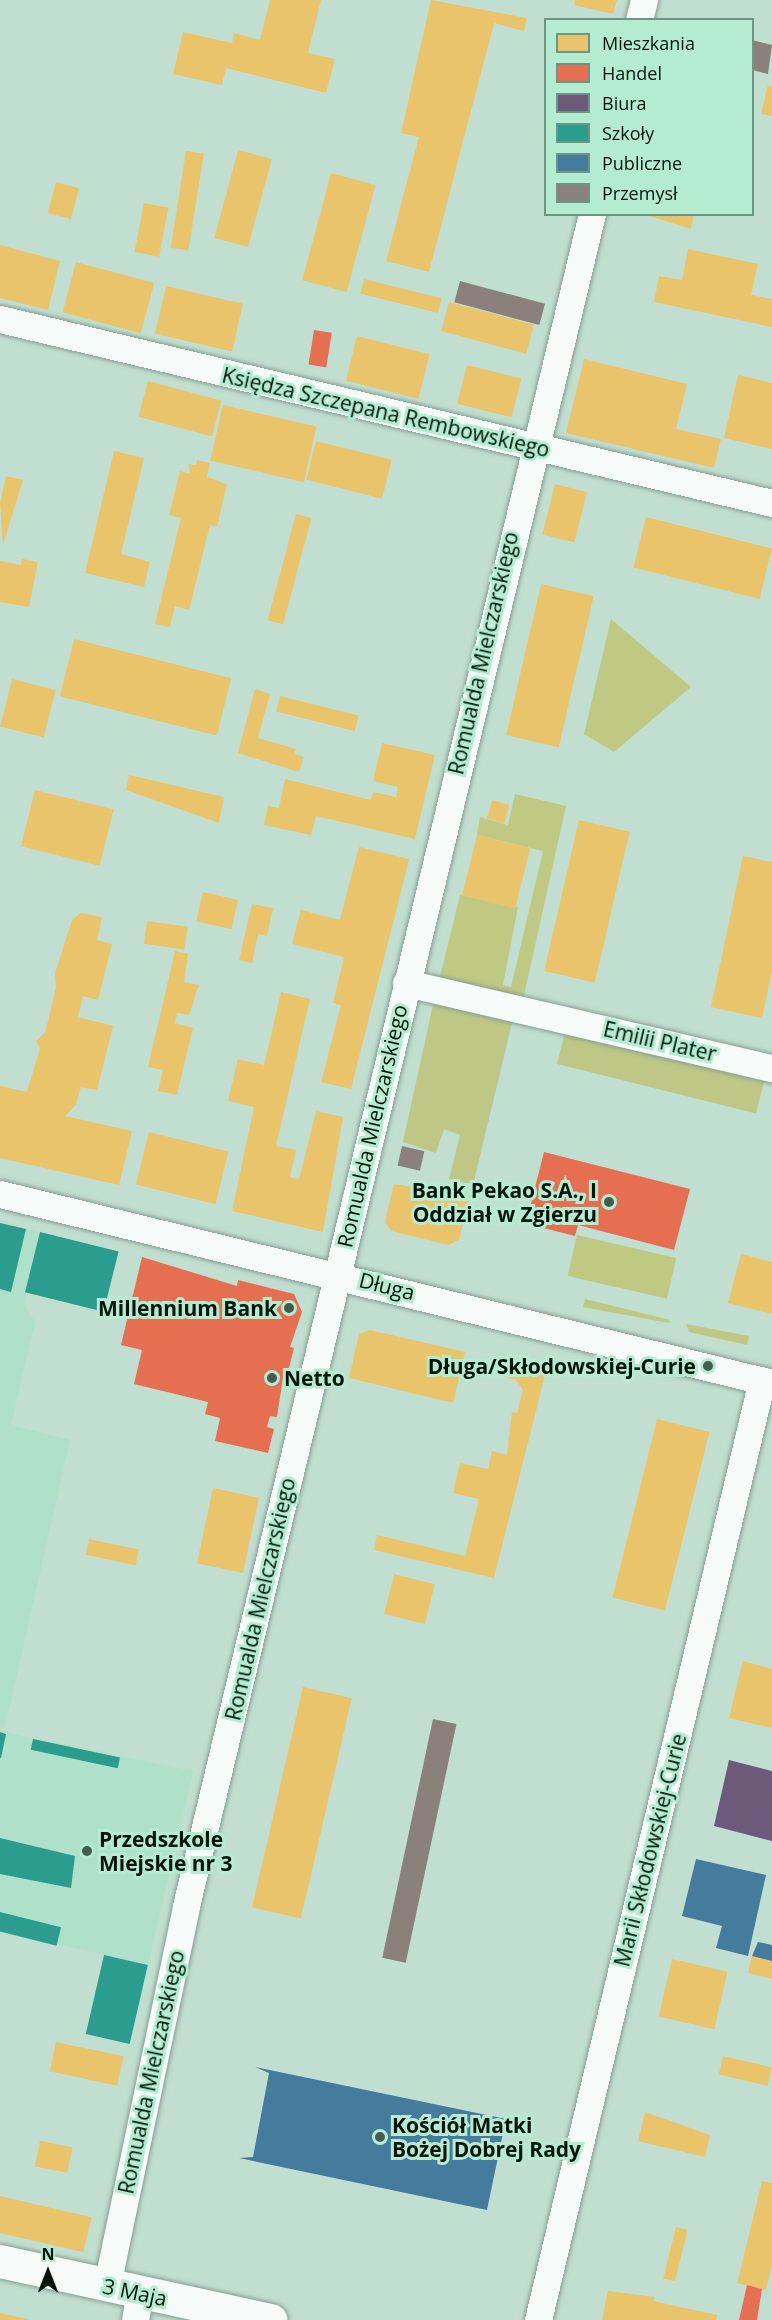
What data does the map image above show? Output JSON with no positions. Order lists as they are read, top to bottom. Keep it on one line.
{"streets":{"main road":["3 Maja"],"street":["Księdza Szczepana Rembowskiego","Romualda Mielczarskiego","Emilii Plater","Długa","Marii Skłodowskiej-Curie"]},"crossings":[["Księdza Szczepana Rembowskiego","Romualda Mielczarskiego"],["Romualda Mielczarskiego","Emilii Plater"],["Romualda Mielczarskiego","Długa"],["Romualda Mielczarskiego","3 Maja"],["Długa","Marii Skłodowskiej-Curie"]],"places":["Bank Pekao S.A., I Oddział w Zgierzu","Millennium Bank","Długa/Skłodowskiej-Curie","Netto","Przedszkole Miejskie nr 3","Kościół Matki Bożej Dobrej Rady"],"legend":["Mieszkania","Handel","Biura","Szkoły","Publiczne","Przemysł"],"north":"top"}
